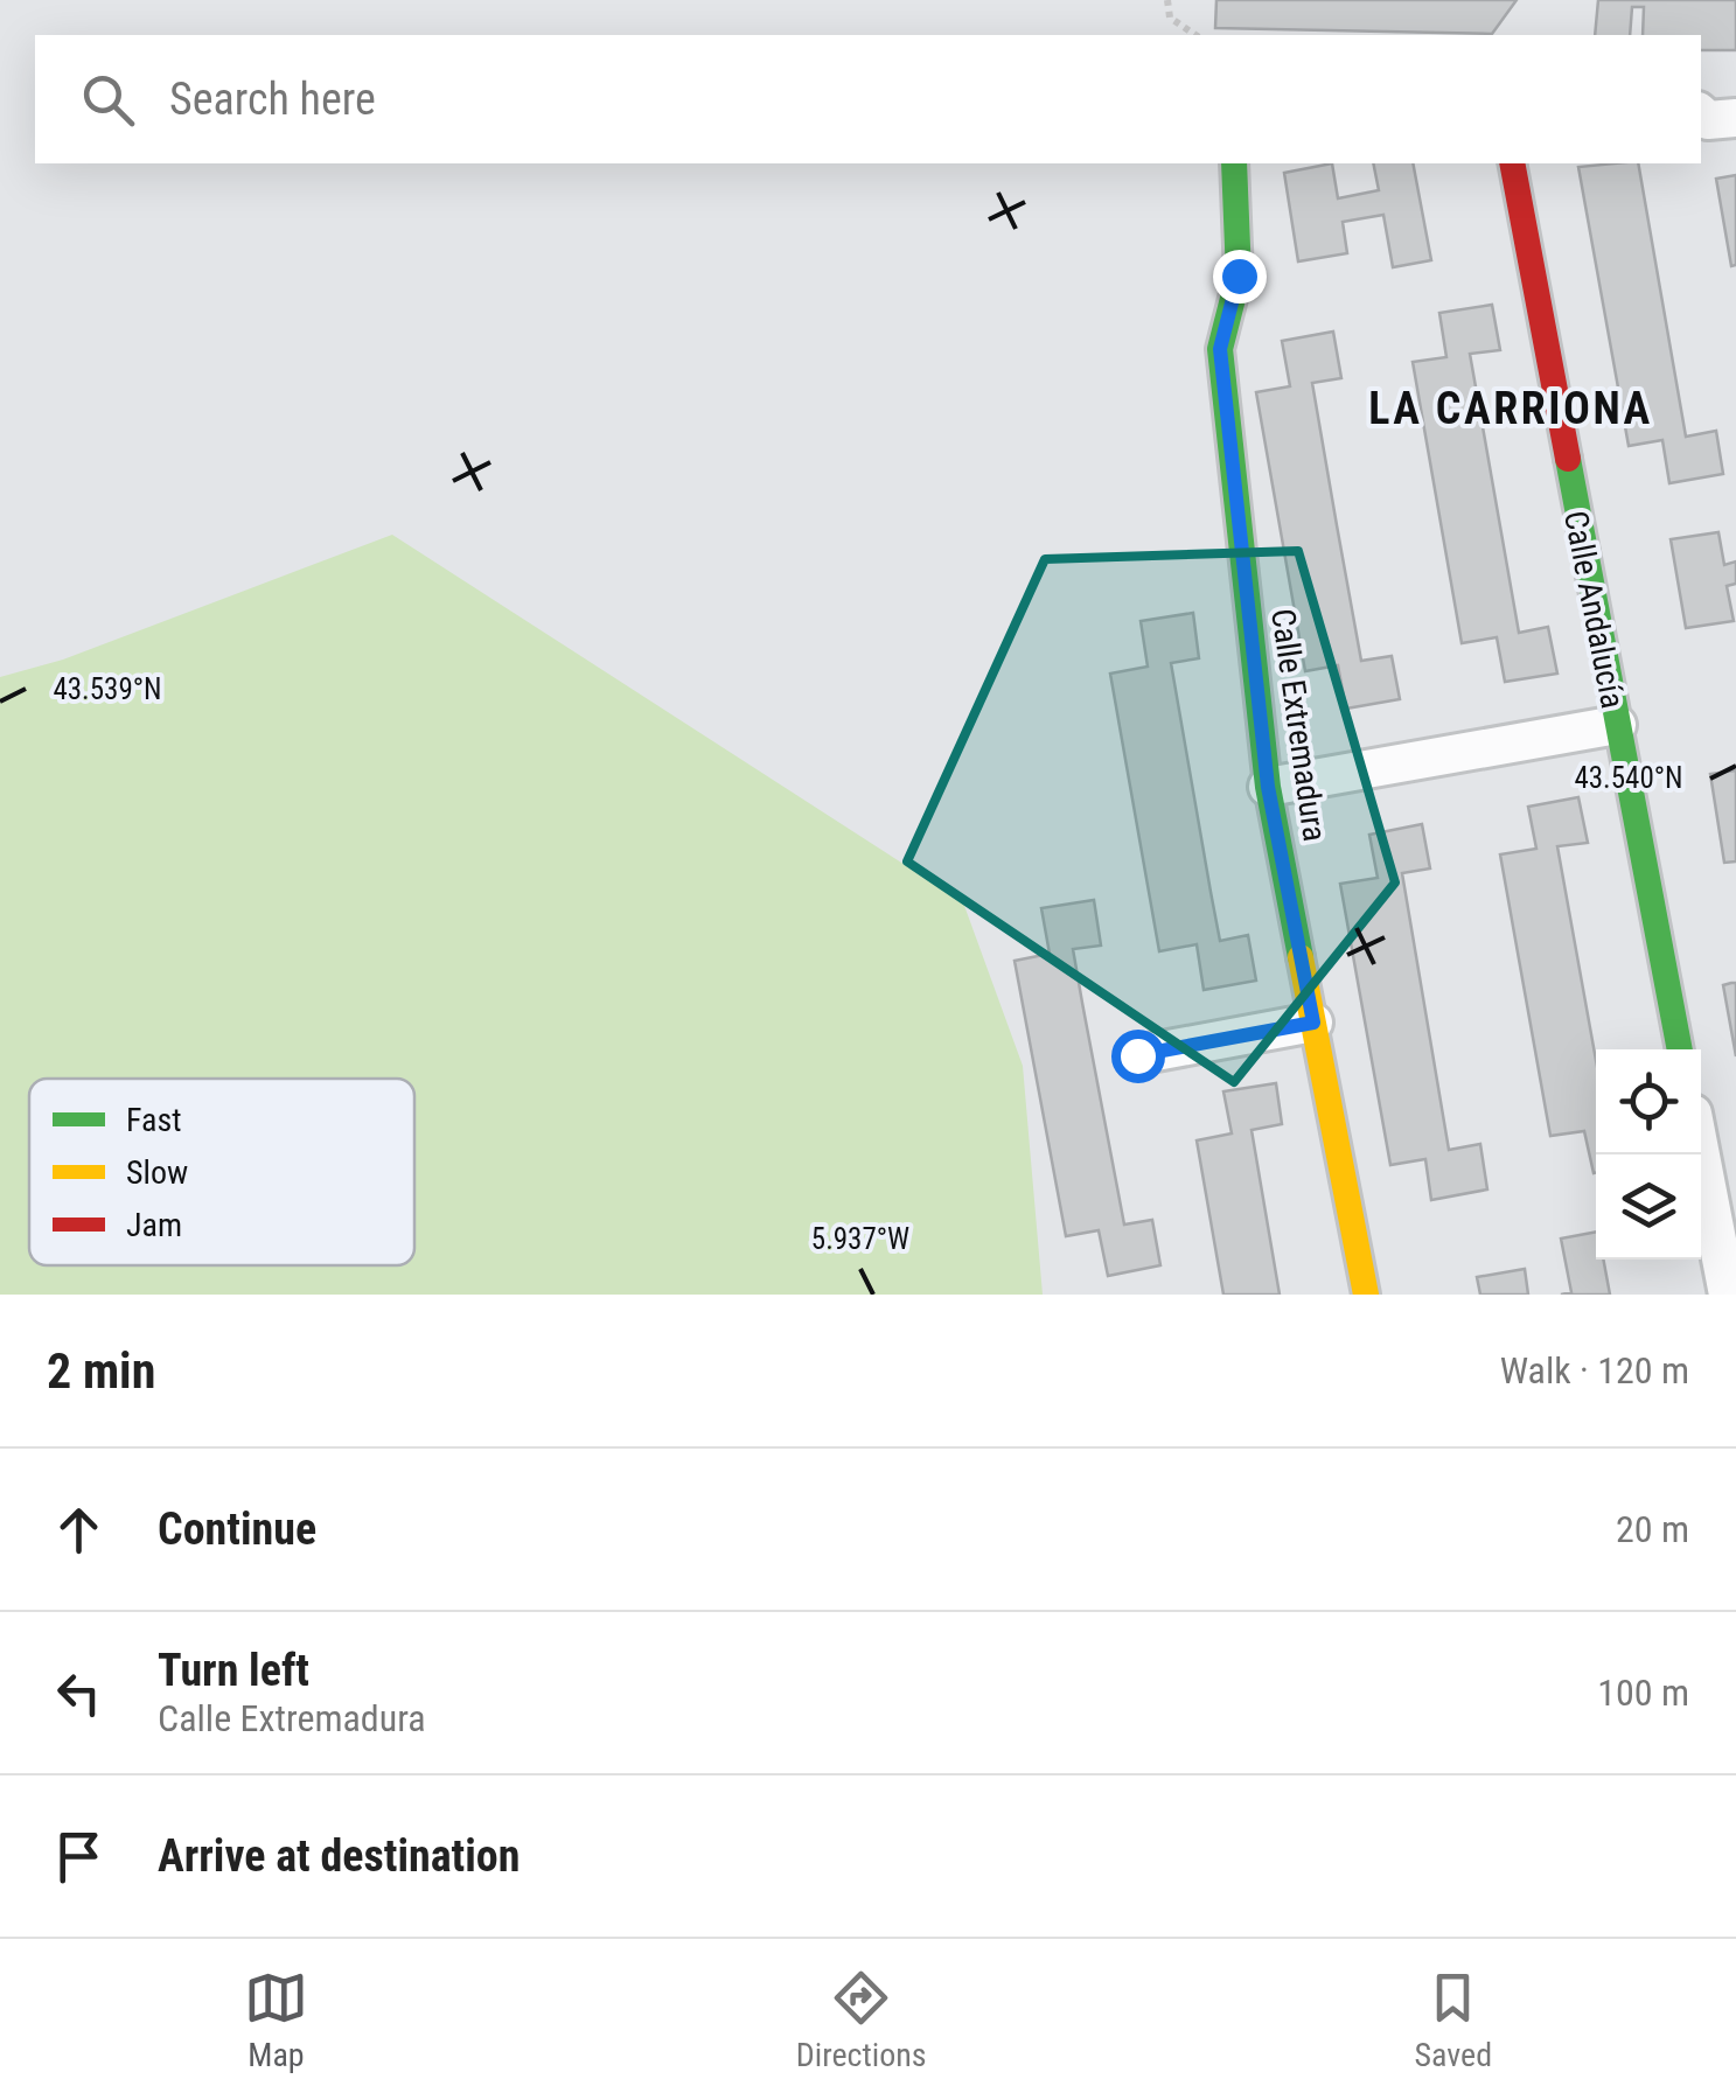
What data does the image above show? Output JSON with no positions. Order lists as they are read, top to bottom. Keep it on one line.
{"streets":{"street":["Calle Andalucía","Calle Extremadura"]},"districts":["LA CARRIONA"],"legend":["Fast","Slow","Jam"],"page":{"search":"Search here","heading":["2 min","Walk · 120 m"],"list":[["Continue","20 m"],["Turn left","Calle Extremadura","100 m"],"Arrive at destination"],"nav":["Map","Directions","Saved"]},"coordinates":["43.539°N","43.540°N","5.937°W"]}
